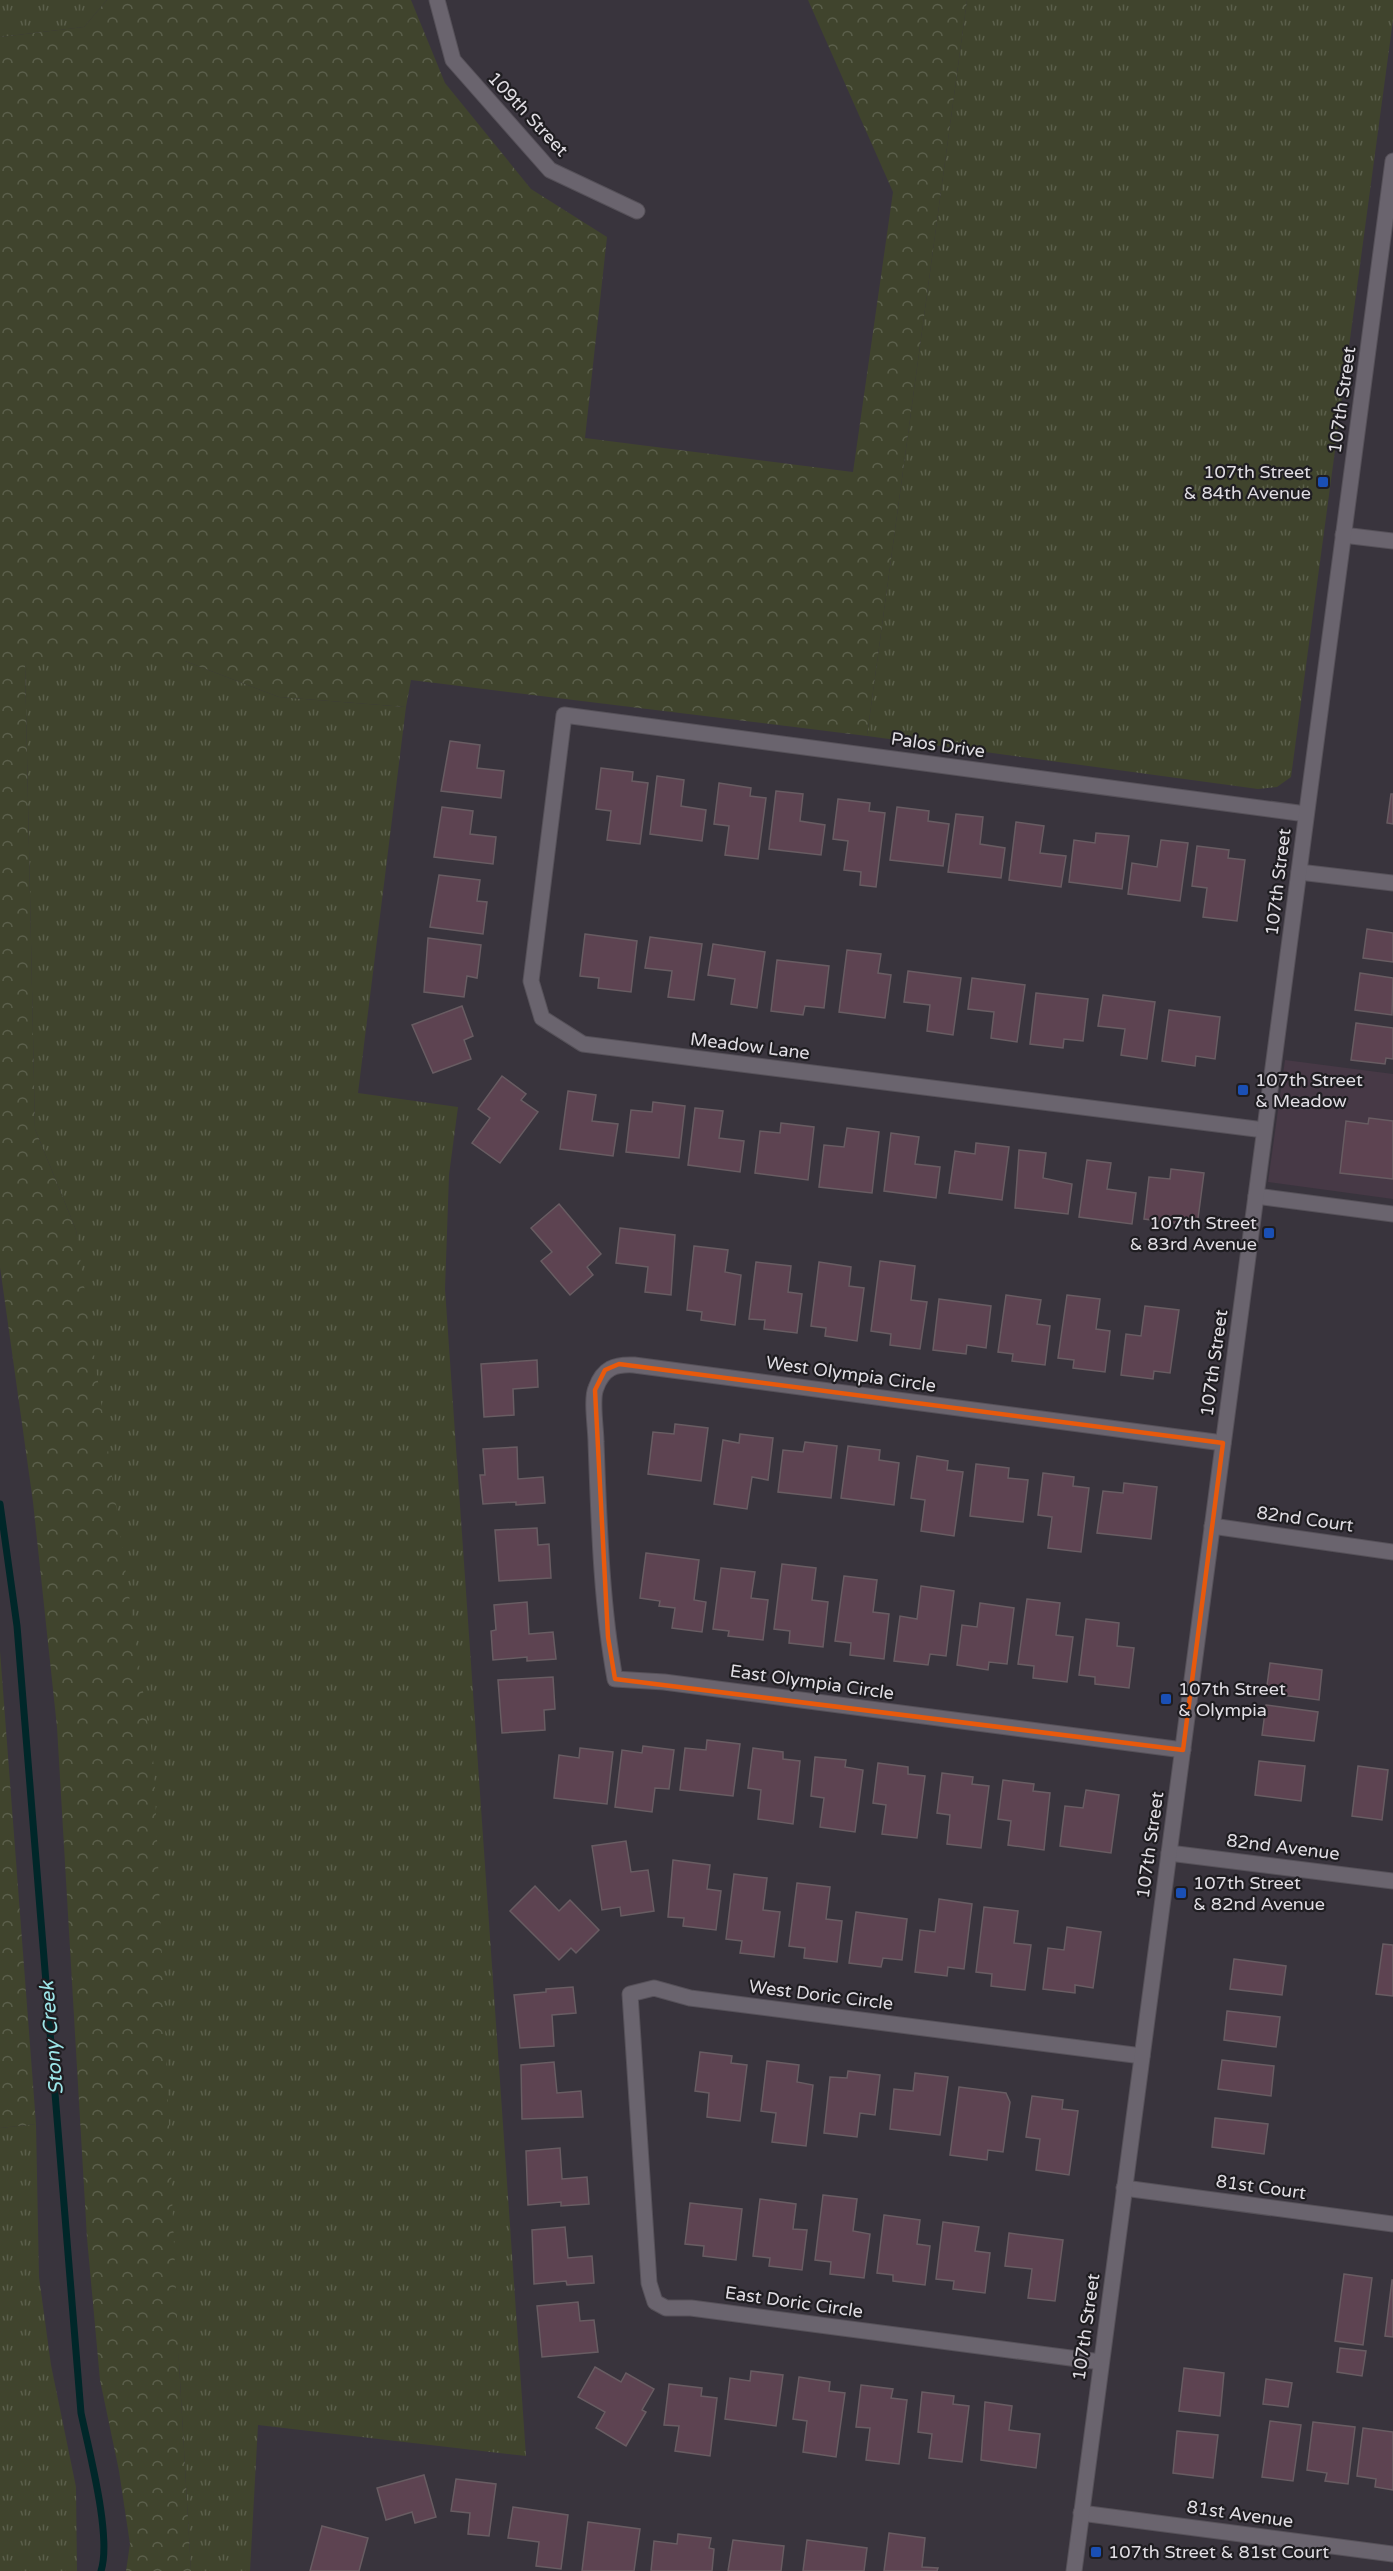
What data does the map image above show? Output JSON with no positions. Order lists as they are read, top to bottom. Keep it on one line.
{"streets":{"street":["109th Street","107th Street","Palos Drive","Meadow Lane","West Olympia Circle","82nd Court","East Olympia Circle","82nd Avenue","West Doric Circle","81st Court","East Doric Circle","81st Avenue"]},"crossings":[["107th Street","Palos Drive"],["107th Street","Meadow Lane"],["107th Street","West Olympia Circle"],["107th Street","82nd Court"],["107th Street","East Olympia Circle"],["107th Street","82nd Avenue"],["107th Street","West Doric Circle"],["107th Street","81st Court"],["107th Street","East Doric Circle"],["107th Street","81st Avenue"],["Palos Drive","Meadow Lane"],["West Olympia Circle","East Olympia Circle"],["West Doric Circle","East Doric Circle"]],"water":["Stony Creek"],"places":{"transit":["107th Street & 84th Avenue","107th Street & Meadow","107th Street & 83rd Avenue","107th Street & Olympia","107th Street & 82nd Avenue","107th Street & 81st Court"]}}
